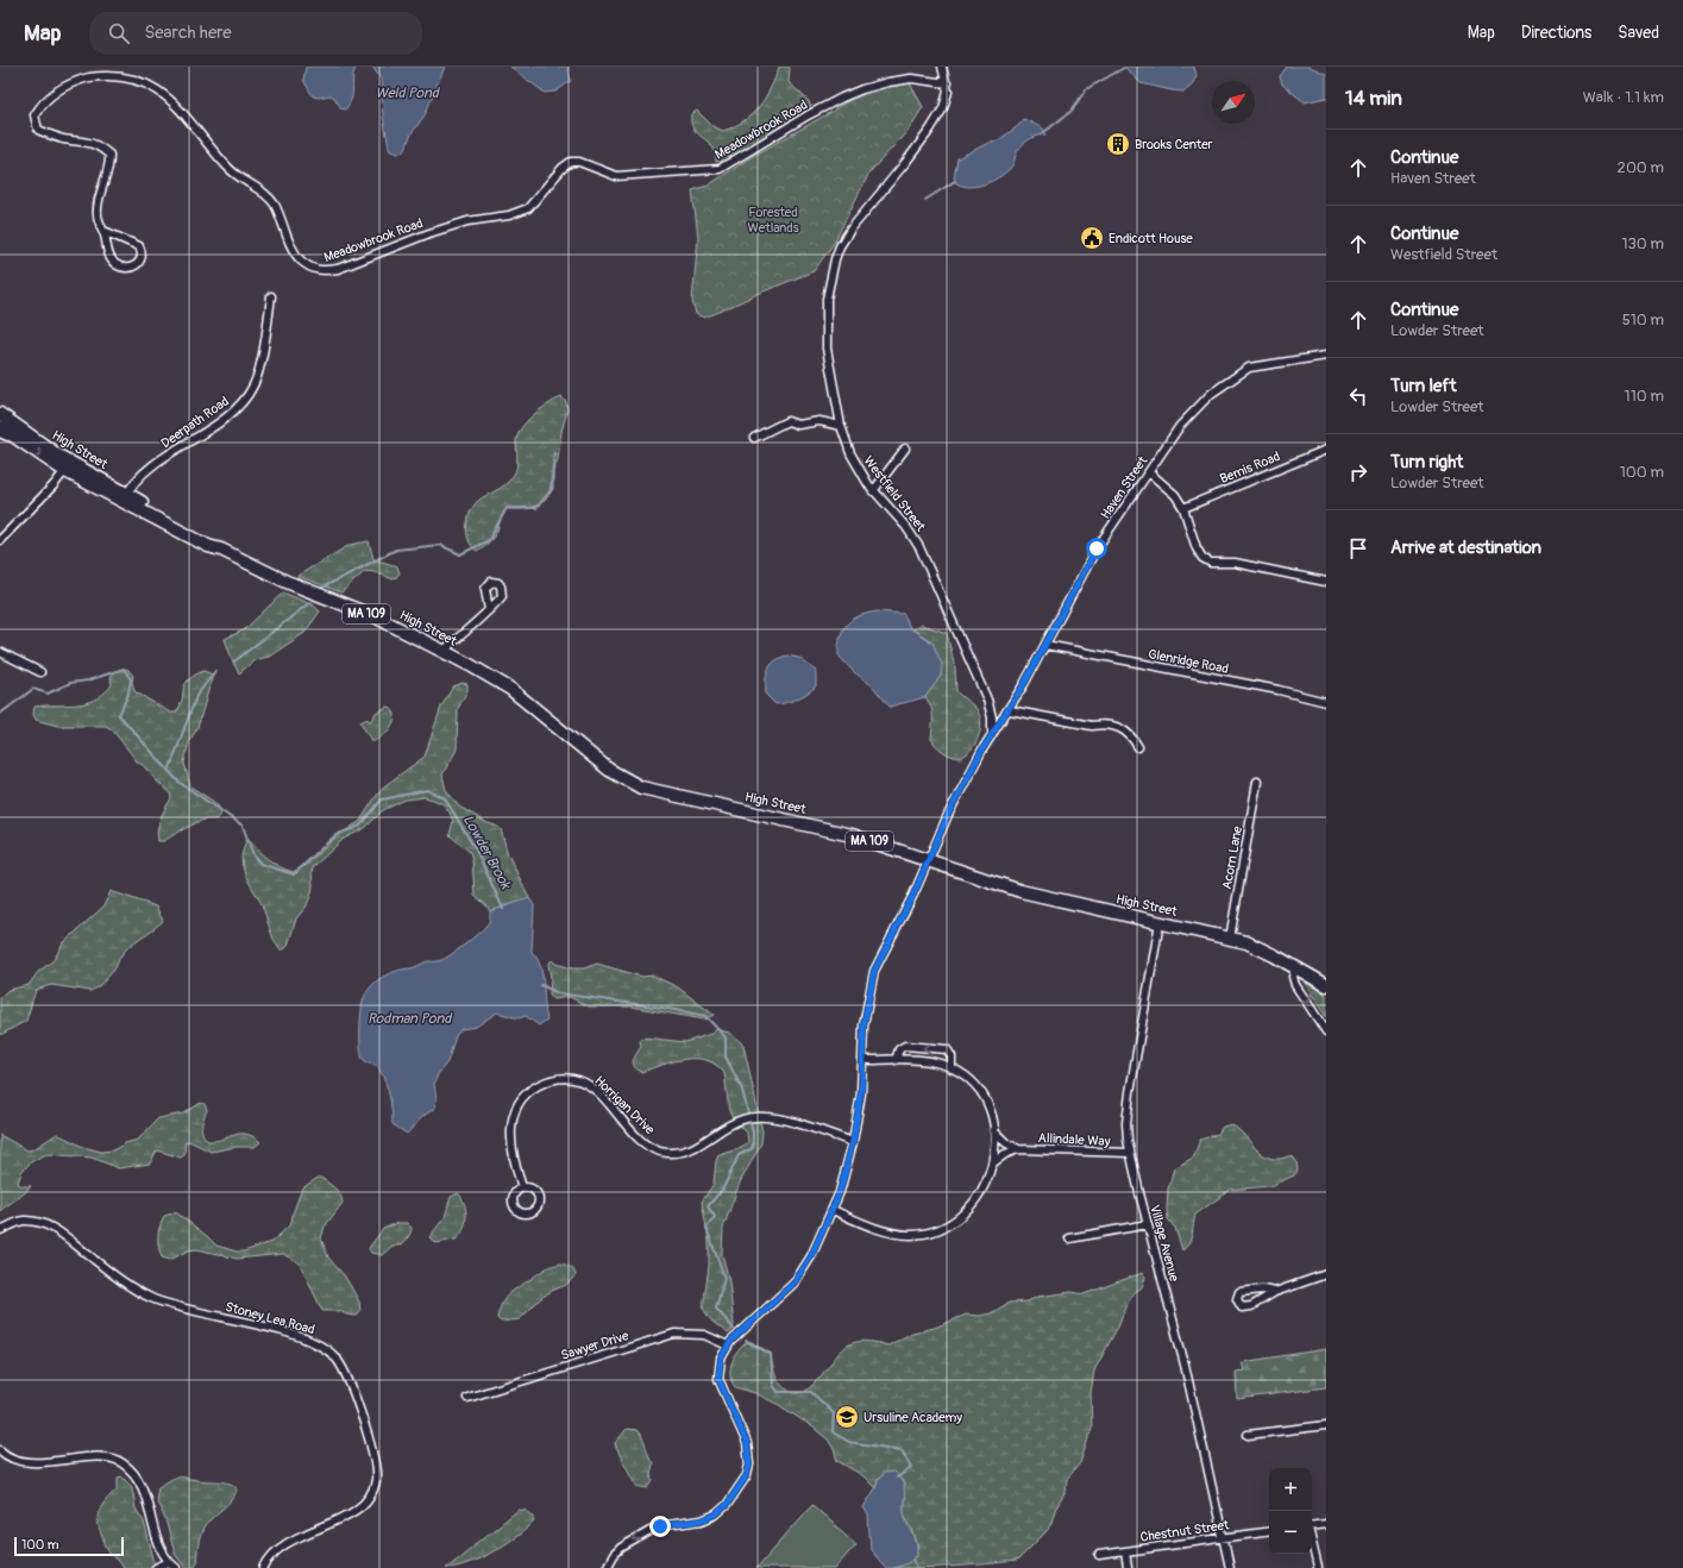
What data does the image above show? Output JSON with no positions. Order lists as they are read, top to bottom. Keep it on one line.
{"streets":{"main road":["High Street","MA 109"],"street":["Meadowbrook Road","Deerpath Road","Bemis Road","Haven Street","Westfield Street","Glenridge Road","Acorn Lane","Horrigan Drive","Allindale Way","Village Avenue","Stoney Lea Road","Sawyer Drive","Chestnut Street"]},"crossings":[["Meadowbrook Road","Westfield Street"],["Deerpath Road","High Street"],["High Street","MA 109"],["High Street","Acorn Lane"],["High Street","Village Avenue"],["Haven Street","Westfield Street"],["Haven Street","Glenridge Road"],["Allindale Way","Village Avenue"],["Village Avenue","Chestnut Street"]],"water":["Weld Pond","Lowder Brook","Rodman Pond"],"parks":["Forested Wetlands"],"places":{"building":["Brooks Center"],"public building":["Endicott House"],"school or university":["Ursuline Academy"]},"scale_bar":"100 m","north":"top right","page":{"header":"Map","search":"Search here","nav":["Map","Directions","Saved"],"heading":["14 min","Walk · 1.1 km"],"list":[["Continue","Haven Street","200 m"],["Continue","Westfield Street","130 m"],["Continue","Lowder Street","510 m"],["Turn left","Lowder Street","110 m"],["Turn right","Lowder Street","100 m"],"Arrive at destination"],"map_buttons":["+","−"],"scale":"100 m"}}
